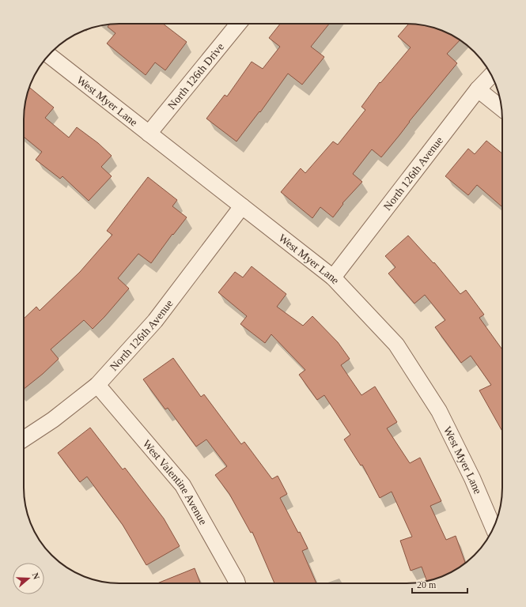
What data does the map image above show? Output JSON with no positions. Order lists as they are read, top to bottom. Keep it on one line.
{"streets":{"street":["North 126th Drive","West Myer Lane","North 126th Avenue","West Valentine Avenue"]},"crossings":[["North 126th Drive","West Myer Lane"],["West Myer Lane","North 126th Avenue"],["North 126th Avenue","West Valentine Avenue"]],"scale_bar":"20 m","north":"right"}
